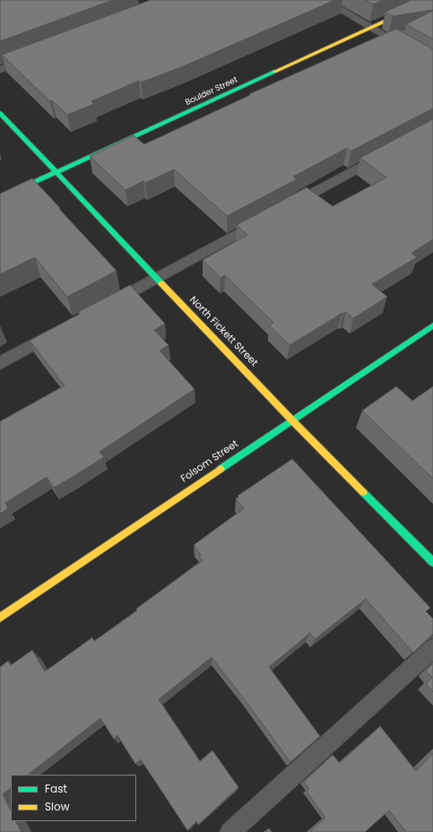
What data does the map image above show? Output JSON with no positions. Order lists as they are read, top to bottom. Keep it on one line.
{"streets":{"street":["Boulder Street","North Fickett Street","Folsom Street"]},"crossings":[["Boulder Street","North Fickett Street"],["North Fickett Street","Folsom Street"]],"legend":["Fast","Slow"]}
